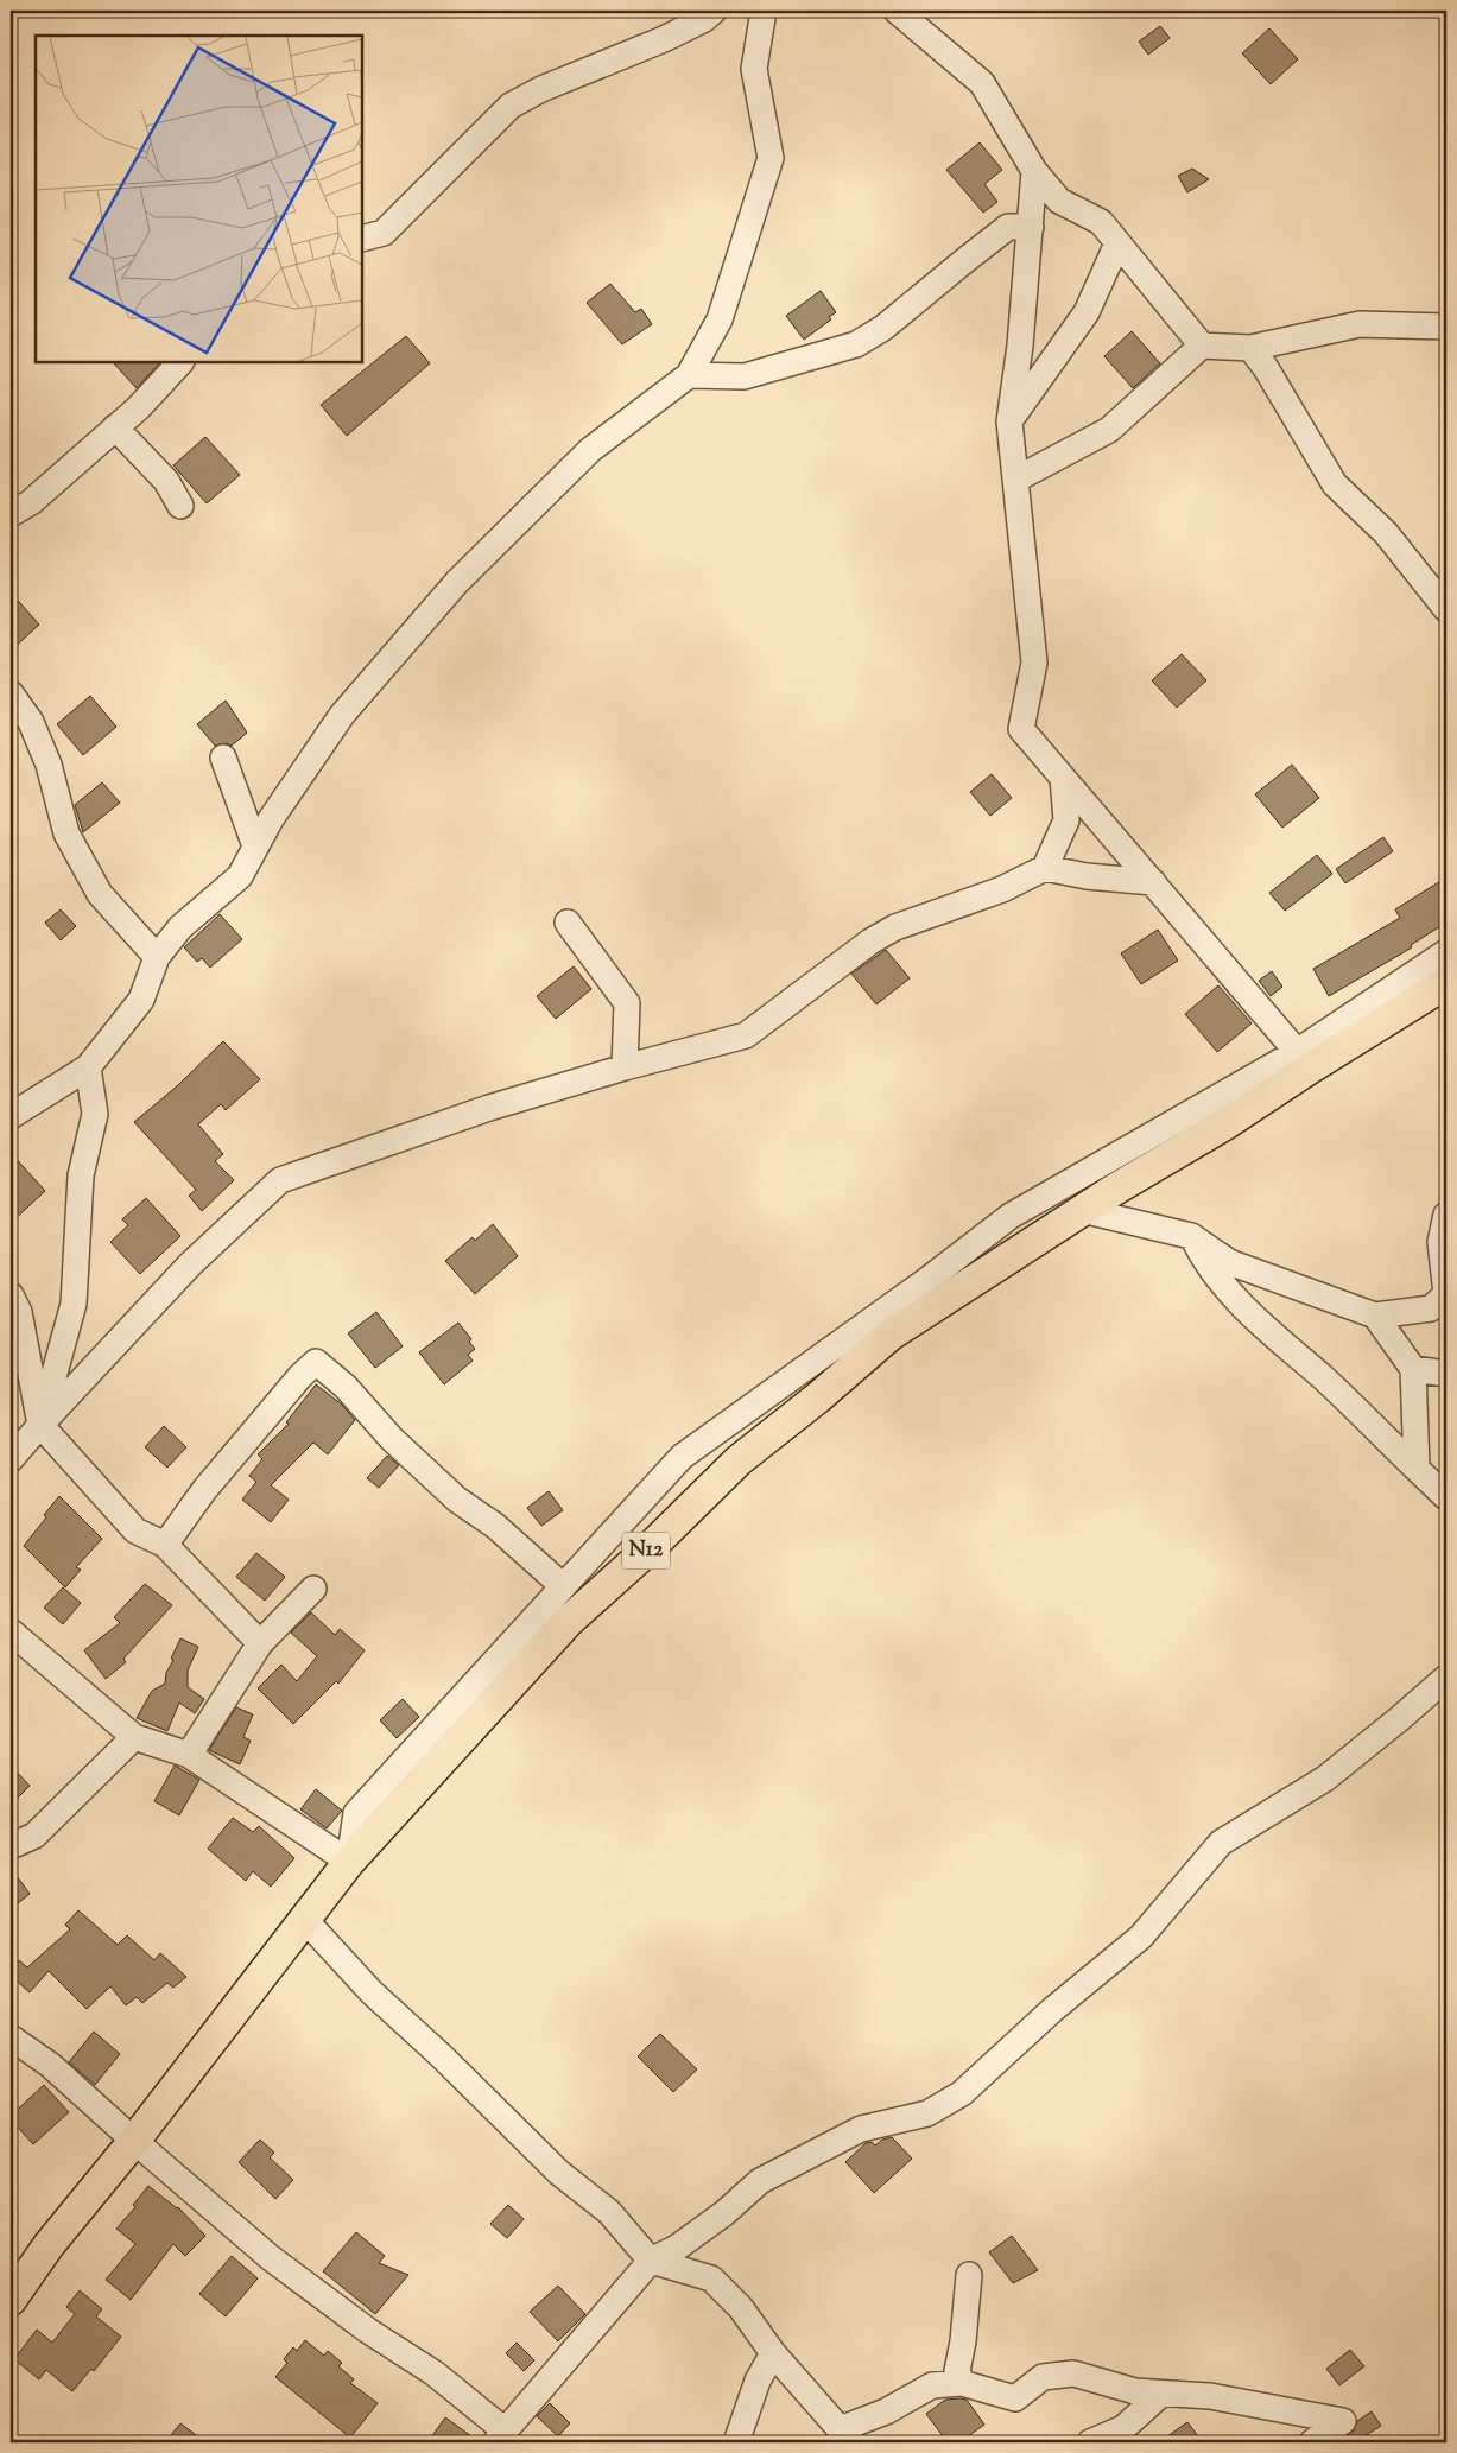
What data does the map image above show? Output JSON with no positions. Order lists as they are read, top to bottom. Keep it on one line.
{"streets":{"main road":["N12"]}}
